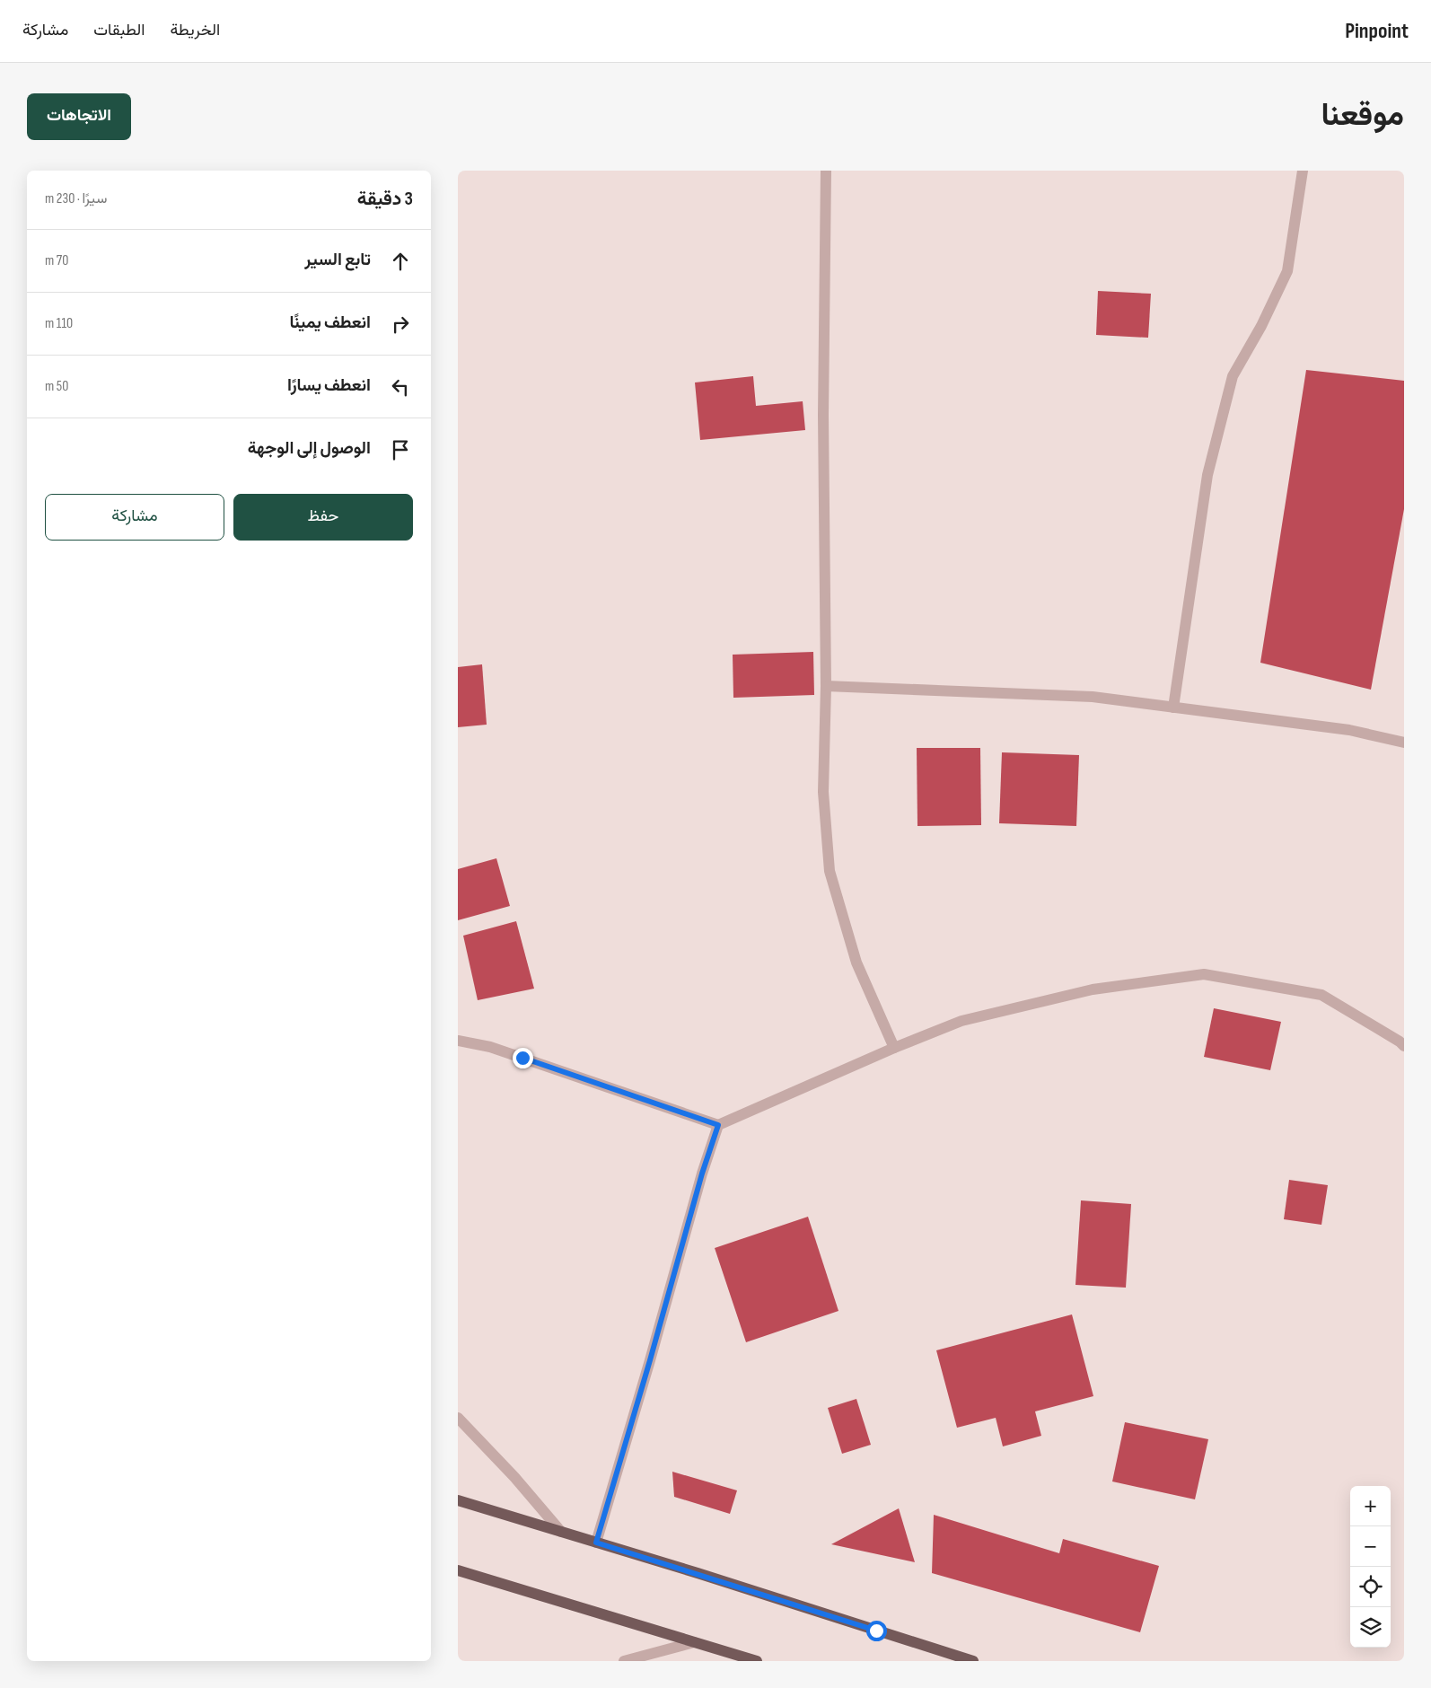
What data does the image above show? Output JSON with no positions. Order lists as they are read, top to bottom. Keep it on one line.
{"page":{"header":"Pinpoint","nav":["الخريطة","الطبقات","مشاركة"],"title":"موقعنا","buttons":["الاتجاهات",["حفظ","مشاركة"]],"heading":["3 دقيقة","سيرًا · 230 m"],"list":[["تابع السير","70 m"],["انعطف يمينًا","110 m"],["انعطف يسارًا","50 m"],"الوصول إلى الوجهة"],"map_buttons":["+","−"]}}
